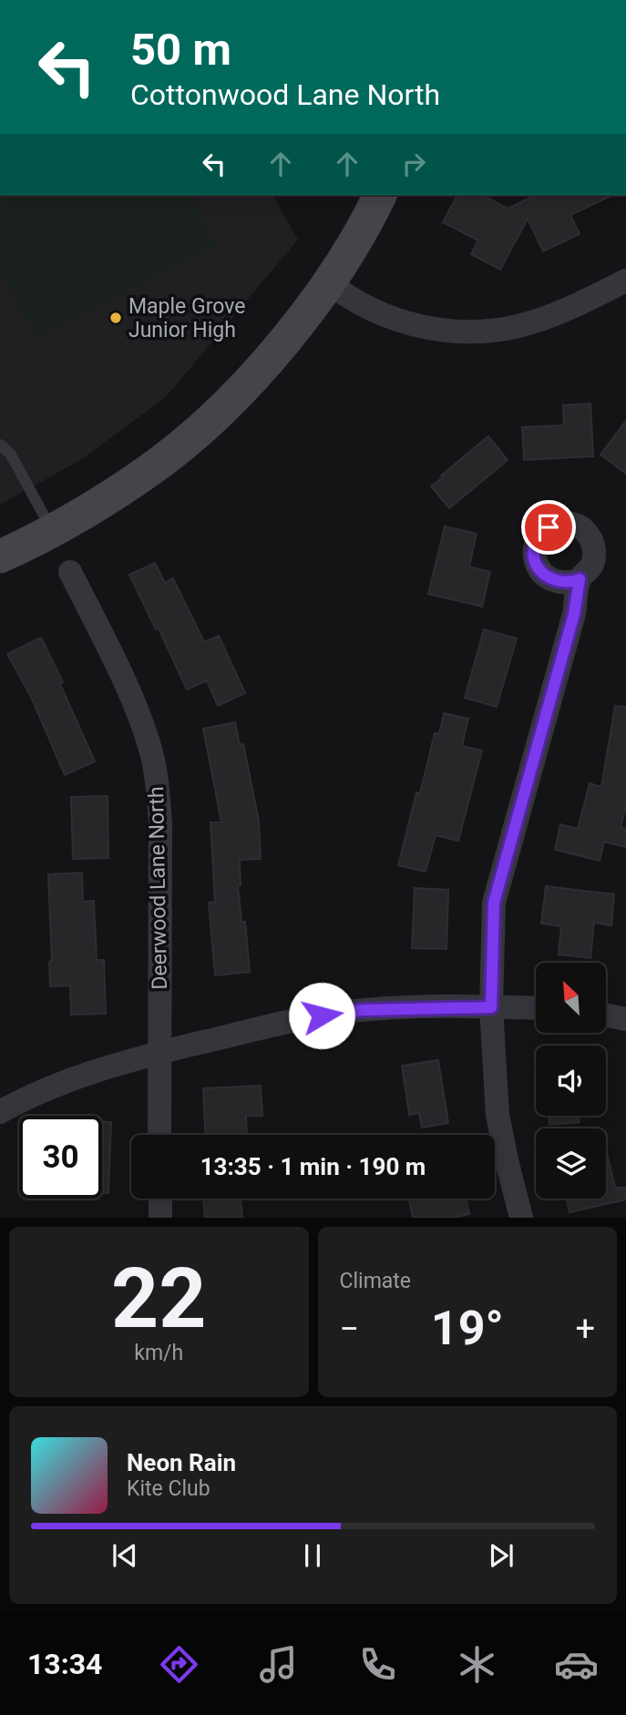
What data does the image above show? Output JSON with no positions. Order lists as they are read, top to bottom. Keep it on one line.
{"streets":{"street":["Deerwood Lane North"]},"places":["Maple Grove Junior High"],"north":"top left","page":{"turn":["50 m","Cottonwood Lane North"],"limit":"30","trip":"13:35 · 1 min · 190 m","tile":[["22","km/h"],"Climate"],"heat":["−","19°","+"],"song":["Neon Rain","Kite Club"],"tabs":"13:34"}}
